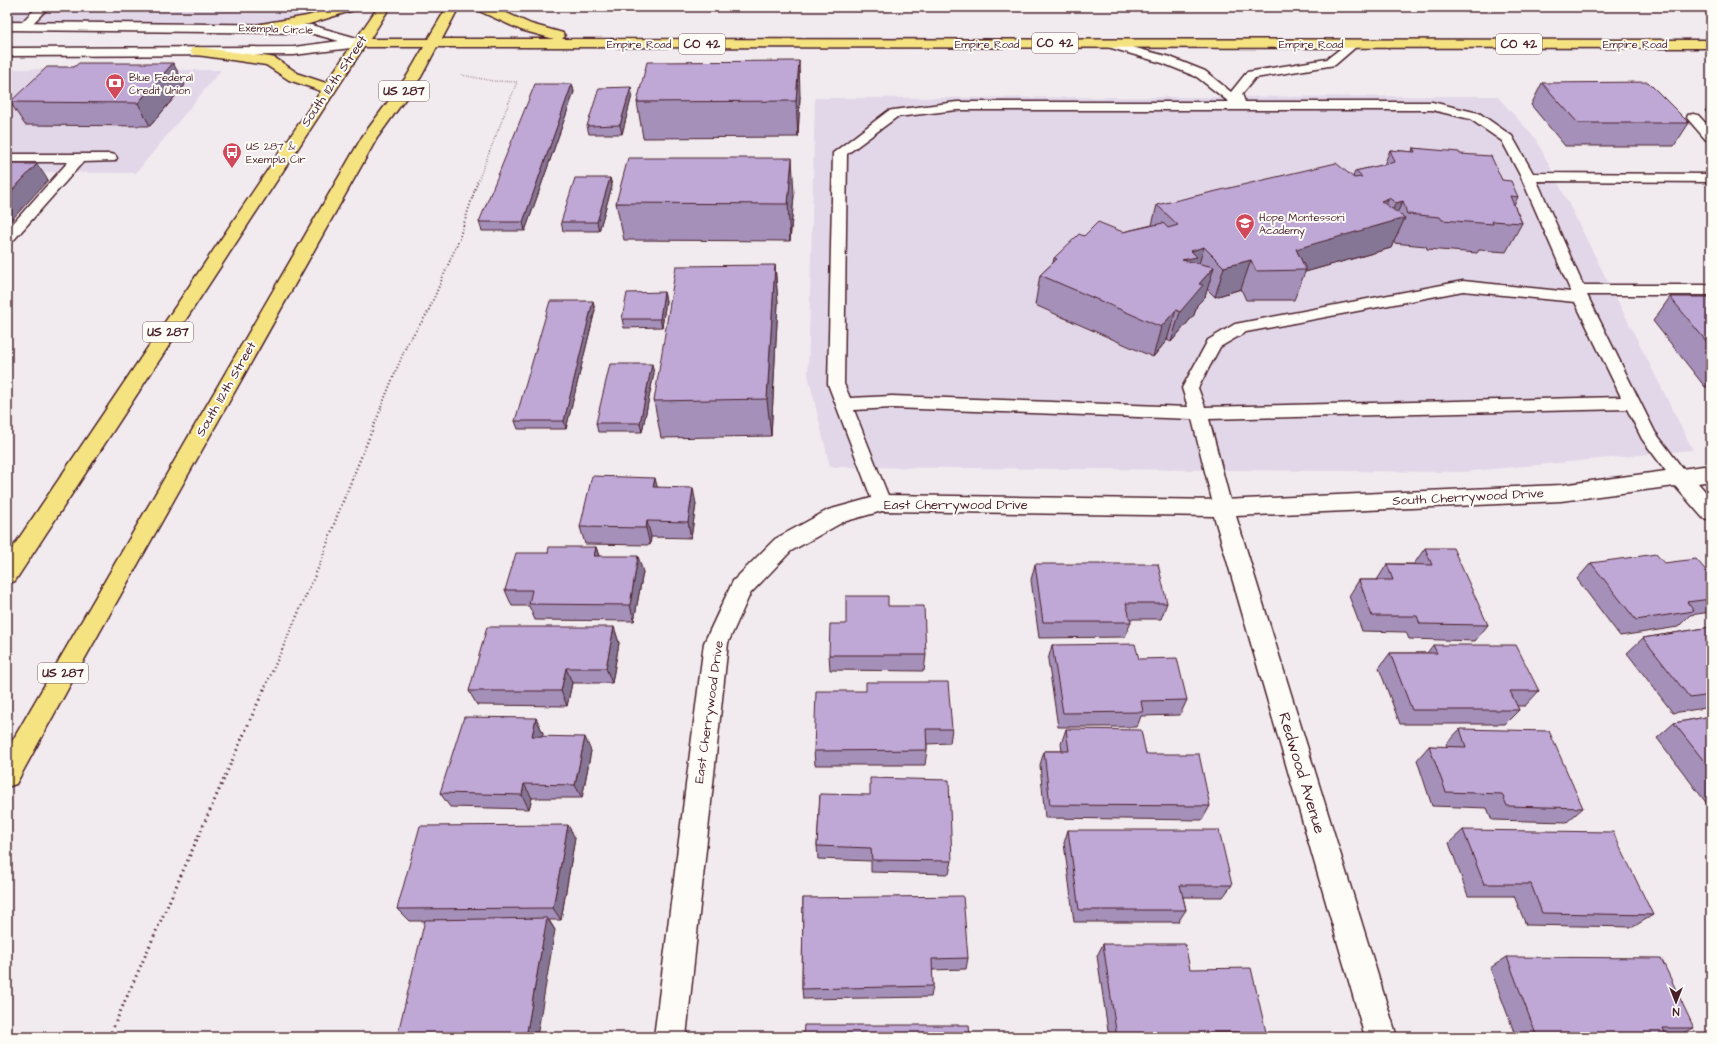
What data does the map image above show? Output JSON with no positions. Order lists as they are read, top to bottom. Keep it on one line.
{"streets":{"main road":["CO 42","Empire Road","South 112th Street","US 287"],"street":["Exempla Circle","South Cherrywood Drive","East Cherrywood Drive","Redwood Avenue"]},"crossings":[["Exempla Circle","Empire Road"],["Exempla Circle","South 112th Street"],["Empire Road","South 112th Street"],["South Cherrywood Drive","East Cherrywood Drive"],["South Cherrywood Drive","Redwood Avenue"],["East Cherrywood Drive","Redwood Avenue"]],"places":{"bank":["Blue Federal Credit Union"],"bus stop":["US 287 & Exempla Cir"],"school or university":["Hope Montessori Academy"]},"north":"bottom"}
